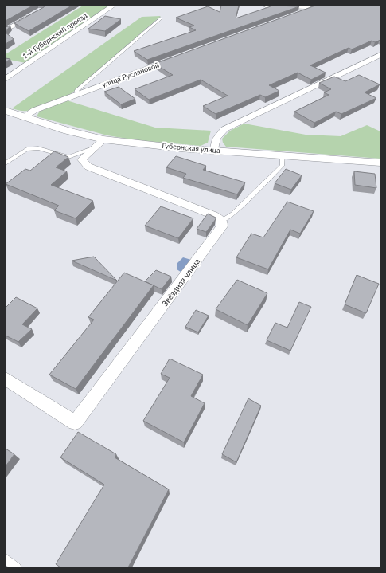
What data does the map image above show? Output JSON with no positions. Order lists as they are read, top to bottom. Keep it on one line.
{"streets":{"street":["1-й Губернский проезд","улица Руслановой","Губернская улица","Звёздная улица"]},"crossings":[["улица Руслановой","Губернская улица"]]}
